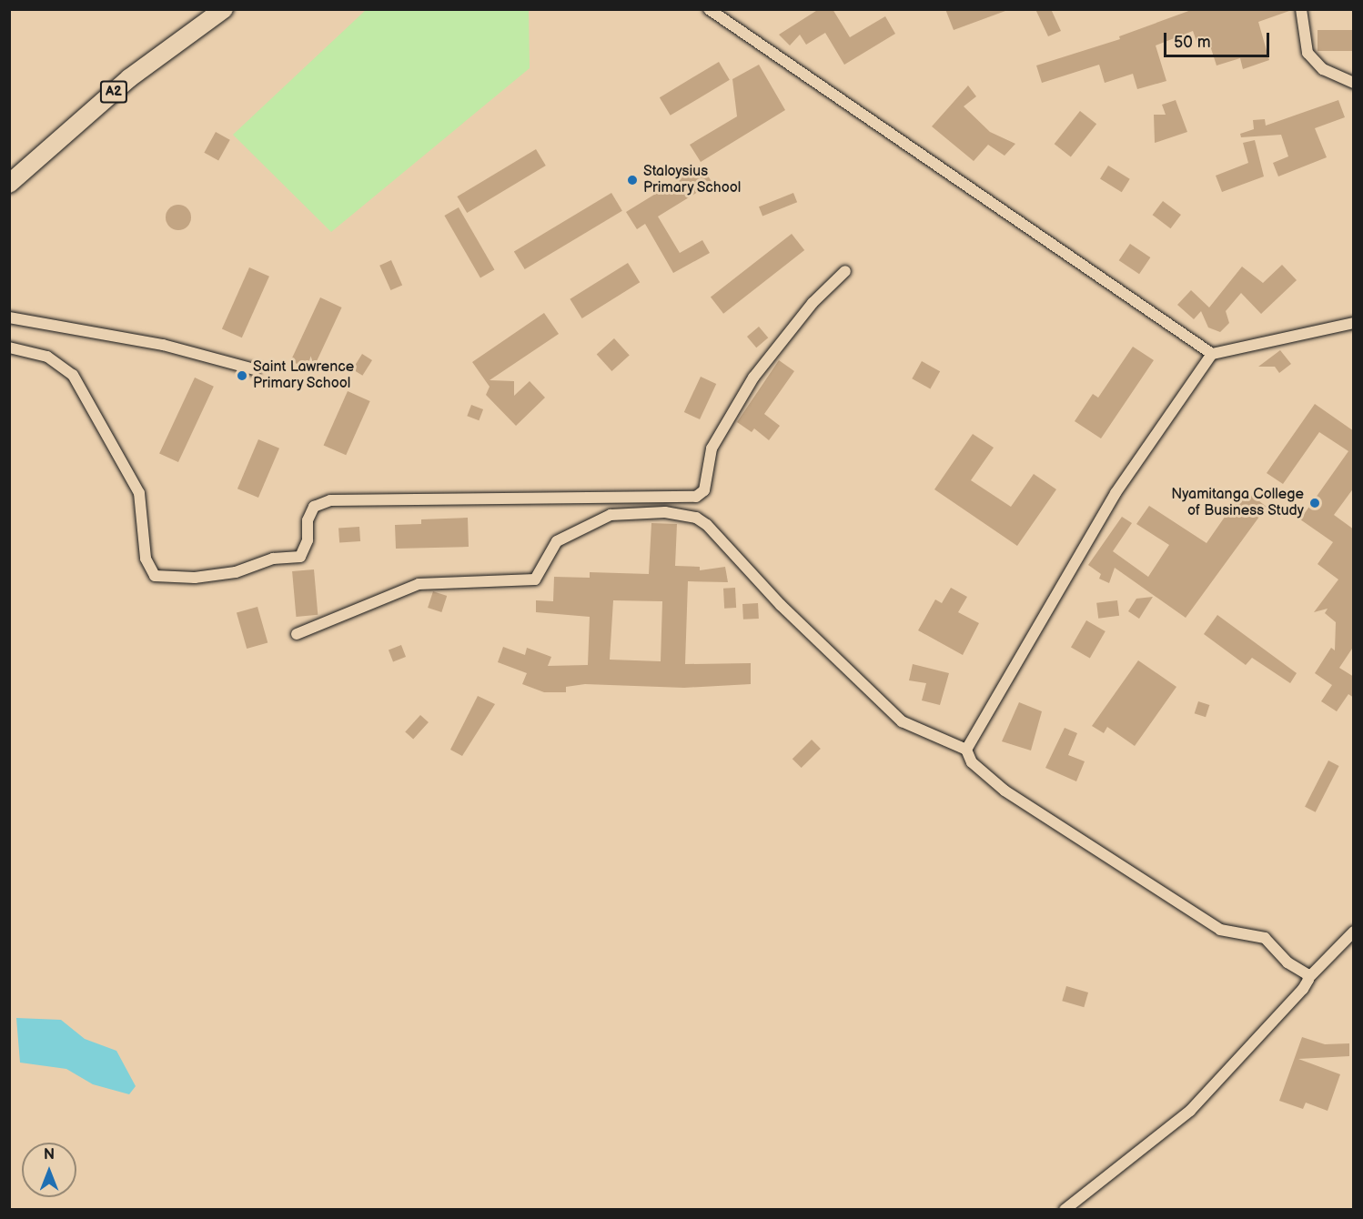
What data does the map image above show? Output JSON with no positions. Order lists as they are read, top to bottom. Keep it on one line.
{"streets":{"main road":["A2"]},"places":["Staloysius Primary School","Saint Lawrence Primary School","Nyamitanga College of Business Study"],"scale_bar":"50 m","north":"top"}
